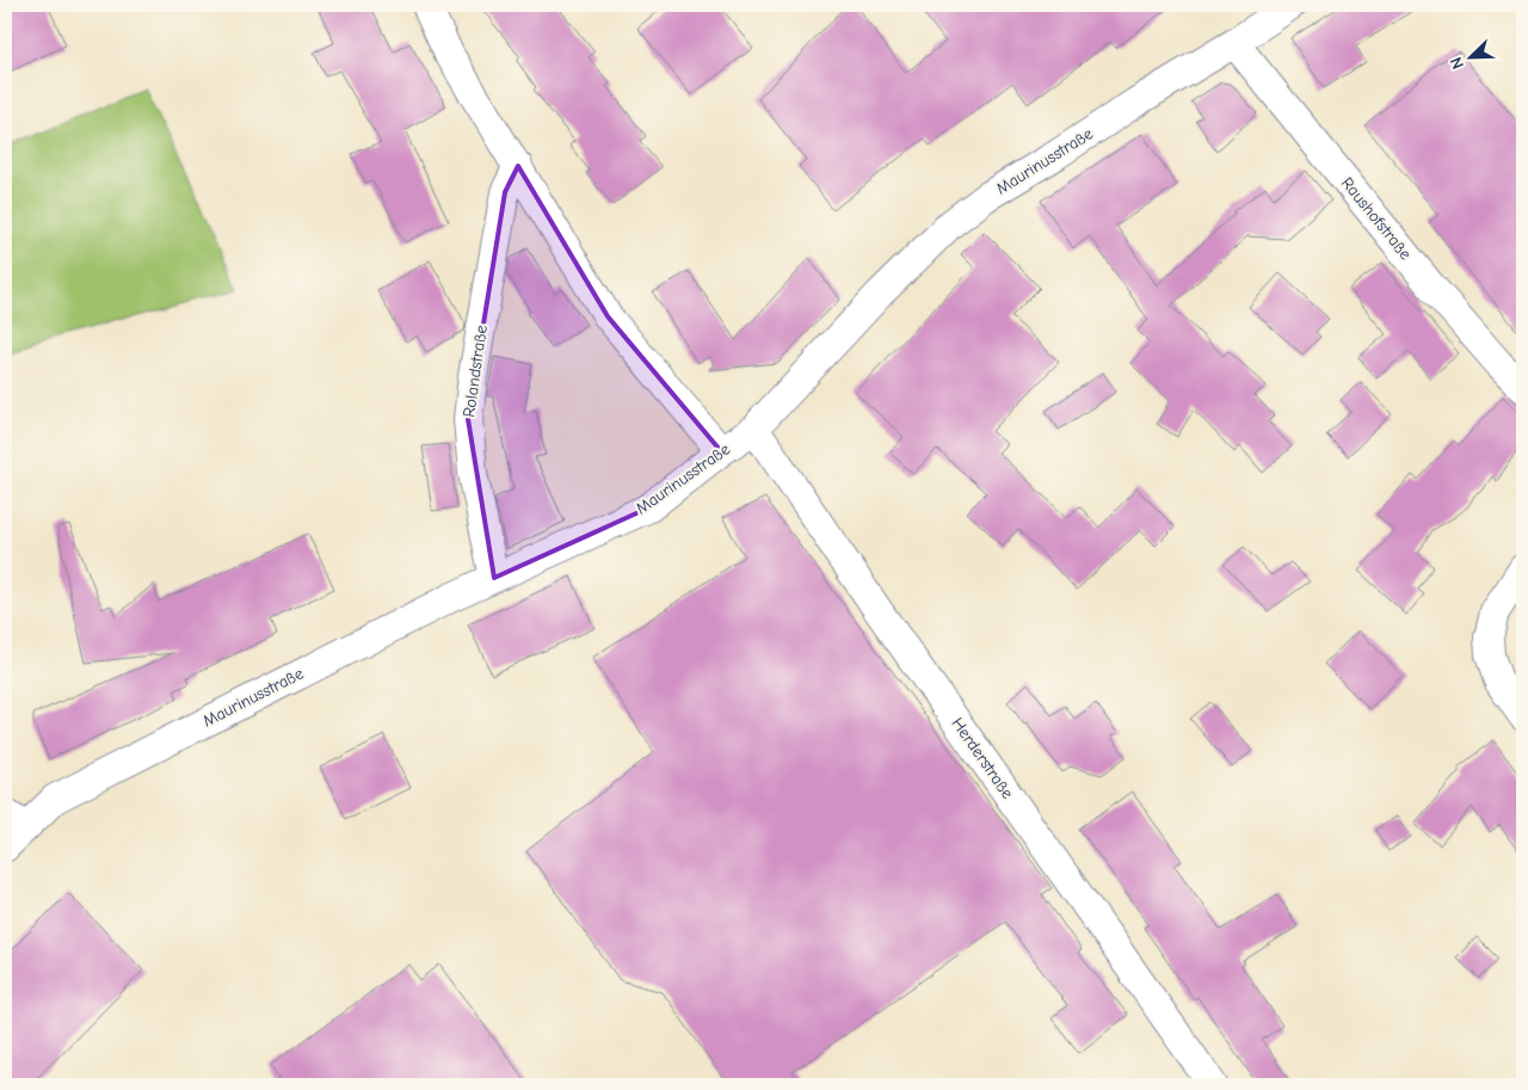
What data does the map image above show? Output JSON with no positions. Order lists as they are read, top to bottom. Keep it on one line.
{"streets":{"street":["Maurinusstraße","Raushofstraße","Rolandstraße","Herderstraße"]},"crossings":[["Maurinusstraße","Raushofstraße"],["Maurinusstraße","Rolandstraße"],["Maurinusstraße","Herderstraße"]],"north":"bottom left"}
